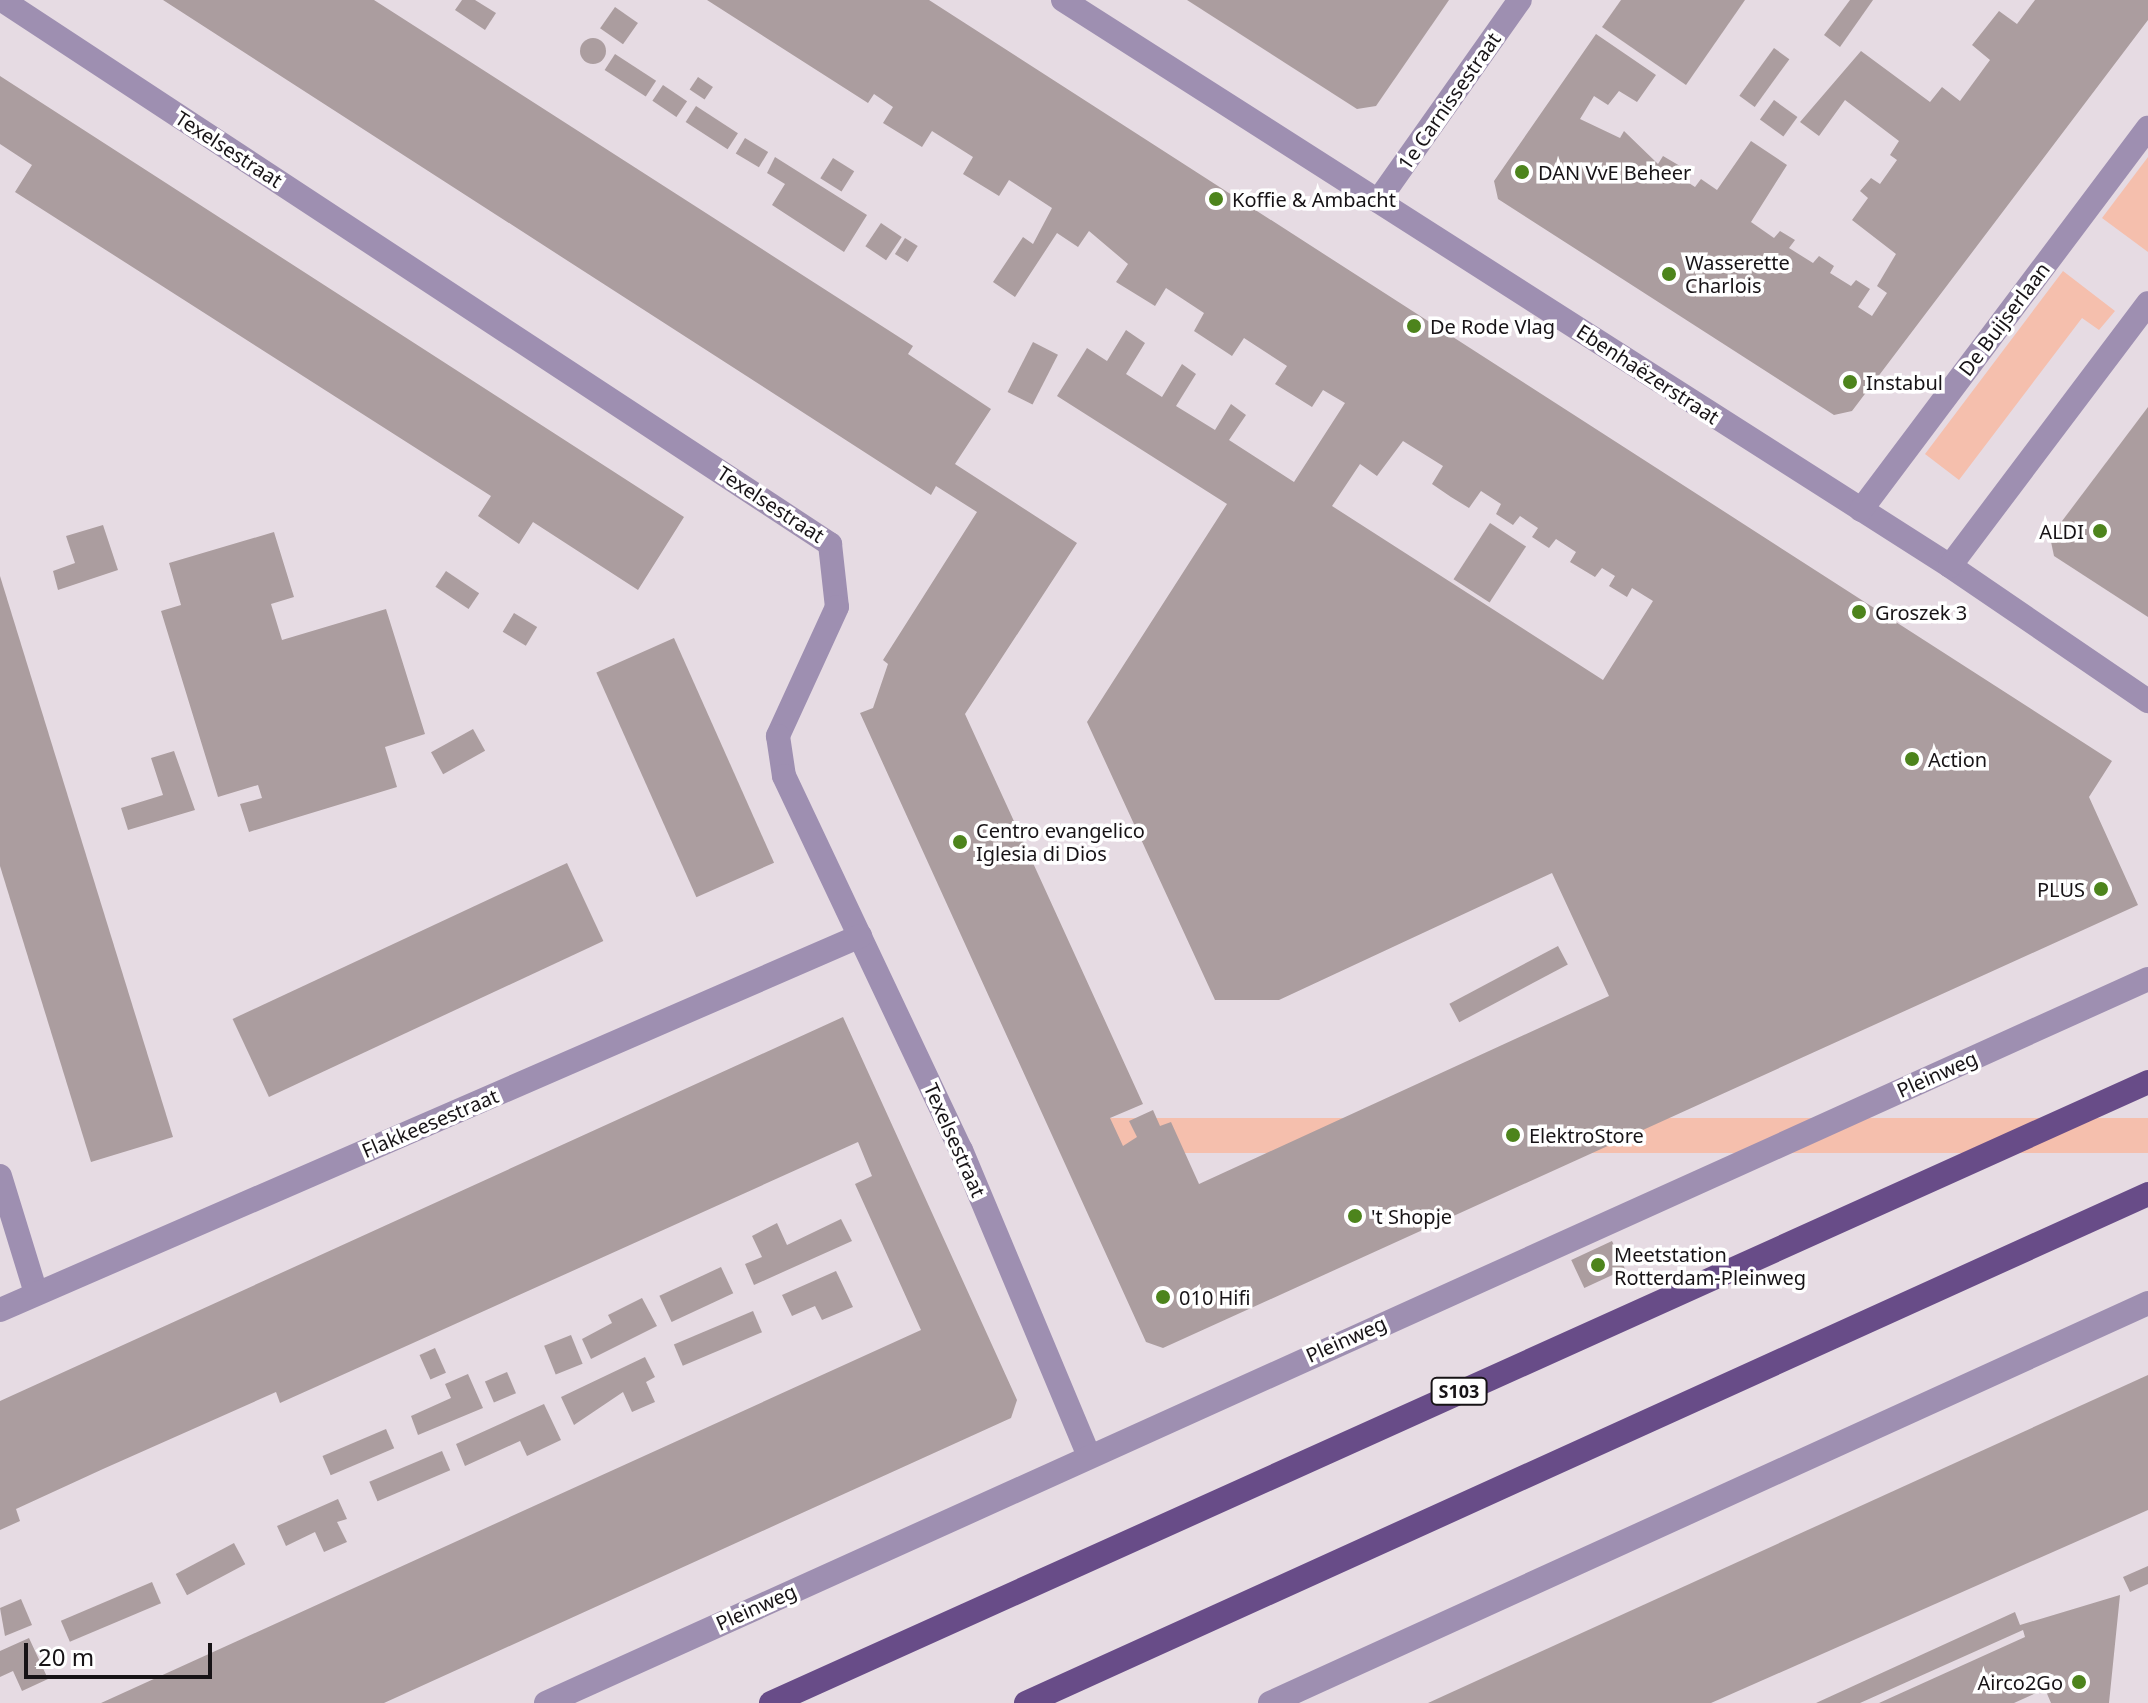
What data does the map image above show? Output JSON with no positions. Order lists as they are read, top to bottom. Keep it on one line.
{"streets":{"main road":["S103"],"street":["1e Carnissestraat","Texelsestraat","De Buijserlaan","Ebenhaëzerstraat","Pleinweg","Flakkeesestraat"]},"crossings":[["1e Carnissestraat","Ebenhaëzerstraat"],["Texelsestraat","Pleinweg"],["Texelsestraat","Flakkeesestraat"],["De Buijserlaan","Ebenhaëzerstraat"]],"places":["DAN VvE Beheer","Koffie & Ambacht","Wasserette Charlois","De Rode Vlag","Instabul","ALDI","Groszek 3","Action","Centro evangelico Iglesia di Dios","PLUS","ElektroStore","'t Shopje","Meetstation Rotterdam-Pleinweg","010 Hifi","Airco2Go"],"scale_bar":"20 m"}
